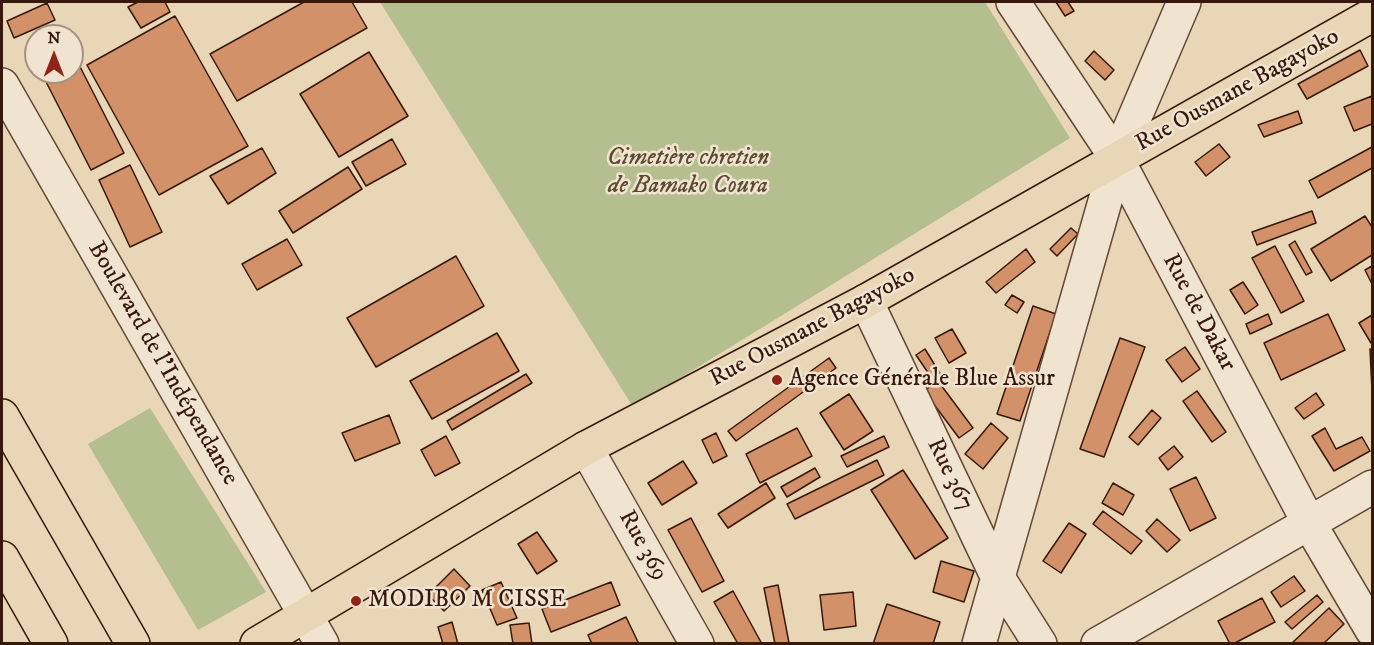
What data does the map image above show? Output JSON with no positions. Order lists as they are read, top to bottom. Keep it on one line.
{"streets":{"main road":["Rue Ousmane Bagayoko"],"street":["Rue de Dakar","Boulevard de l'Indépendance","Rue 367","Rue 369"]},"crossings":[["Rue Ousmane Bagayoko","Rue de Dakar"],["Rue Ousmane Bagayoko","Boulevard de l'Indépendance"],["Rue Ousmane Bagayoko","Rue 367"],["Rue Ousmane Bagayoko","Rue 369"]],"parks":["Cimetière chretien de Bamako Coura"],"places":["Agence Générale Blue Assur","MODIBO M CISSE"],"north":"top"}
